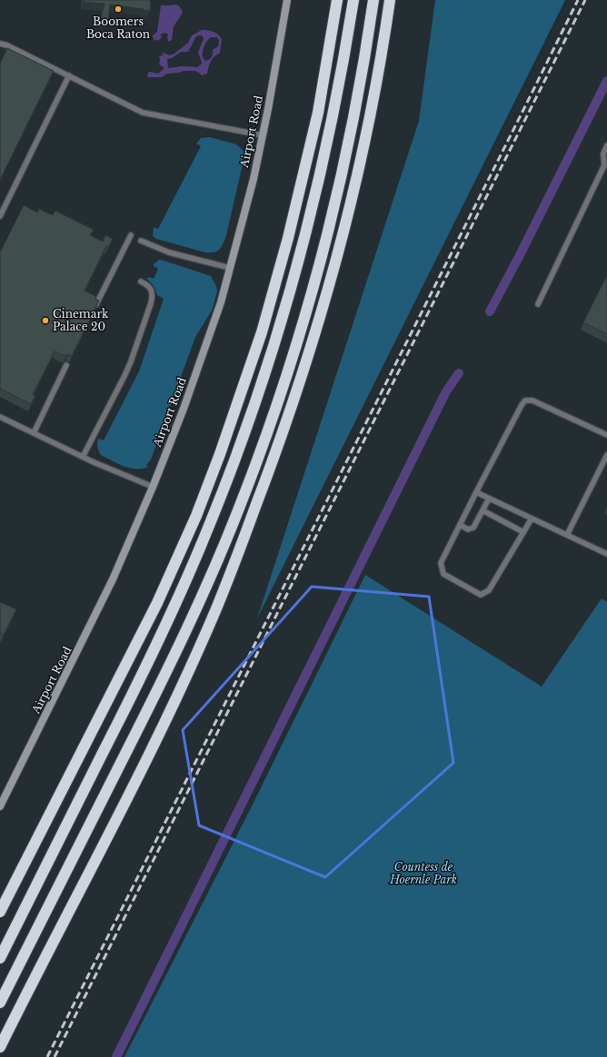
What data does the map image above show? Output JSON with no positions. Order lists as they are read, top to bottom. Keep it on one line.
{"streets":{"street":["Airport Road"]},"parks":["Countess de Hoernle Park"],"places":["Boomers Boca Raton","Cinemark Palace 20"]}
